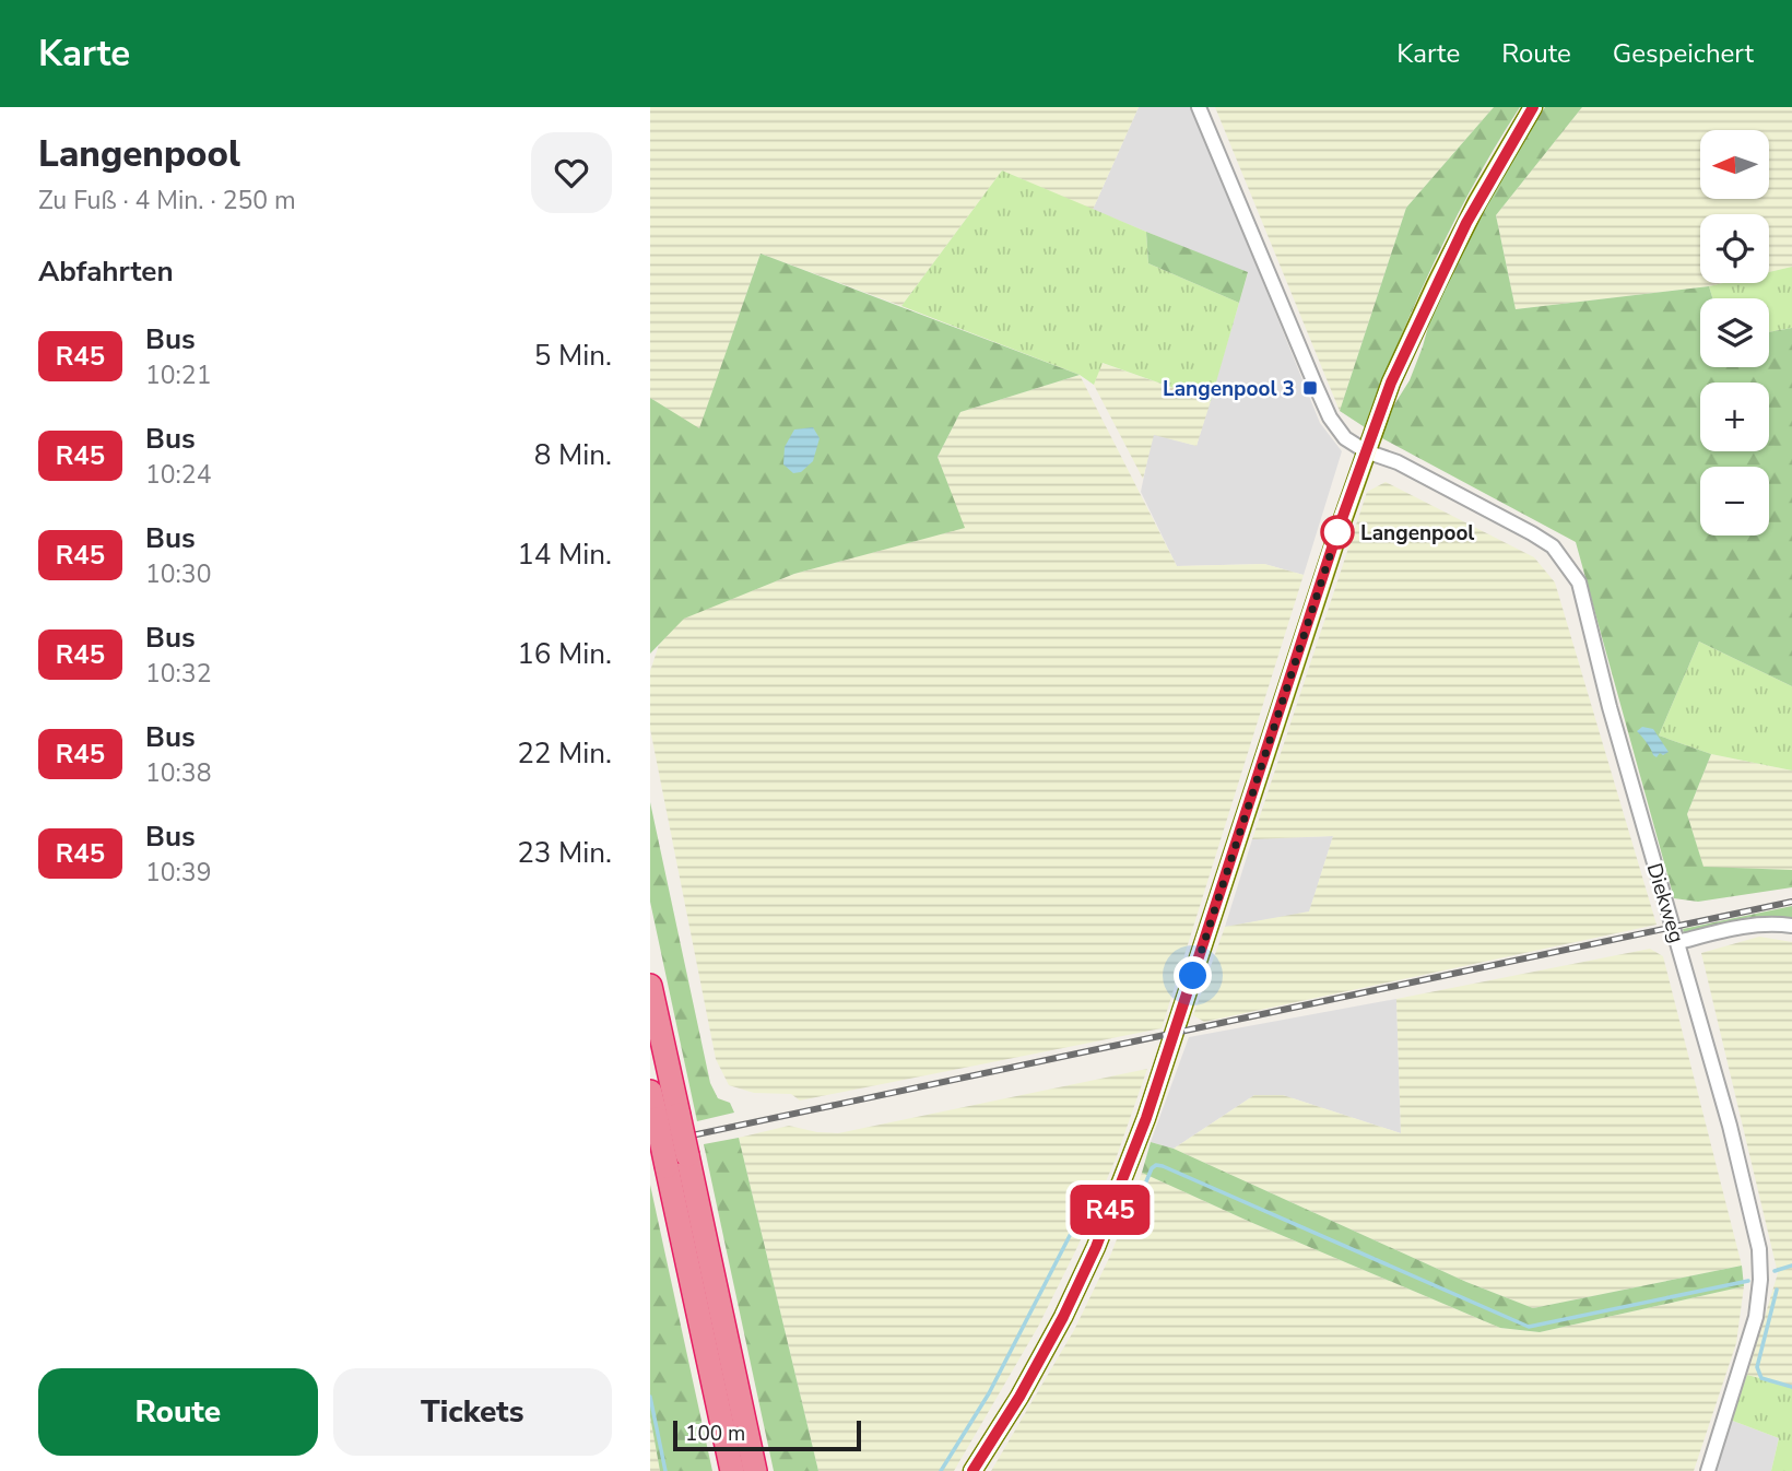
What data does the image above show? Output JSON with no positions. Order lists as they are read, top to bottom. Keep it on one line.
{"streets":{"street":["Diekweg"]},"places":{"transit":["Langenpool 3"],"other":["Langenpool"]},"lines":["bus line R45"],"scale_bar":"100 m","north":"left","page":{"header":"Karte","nav":["Karte","Route","Gespeichert"],"heading":[["Langenpool","Zu Fuß · 4 Min. · 250 m"],"Abfahrten"],"on_map":"R45","map_buttons":["+","−"],"list":[{"mark":"R45","name":"Bus","note":"10:21","value":"5 Min."},{"mark":"R45","name":"Bus","note":"10:24","value":"8 Min."},{"mark":"R45","name":"Bus","note":"10:30","value":"14 Min."},{"mark":"R45","name":"Bus","note":"10:32","value":"16 Min."},{"mark":"R45","name":"Bus","note":"10:38","value":"22 Min."},{"mark":"R45","name":"Bus","note":"10:39","value":"23 Min."}],"buttons":["Route","Tickets"],"scale":"100 m"}}
